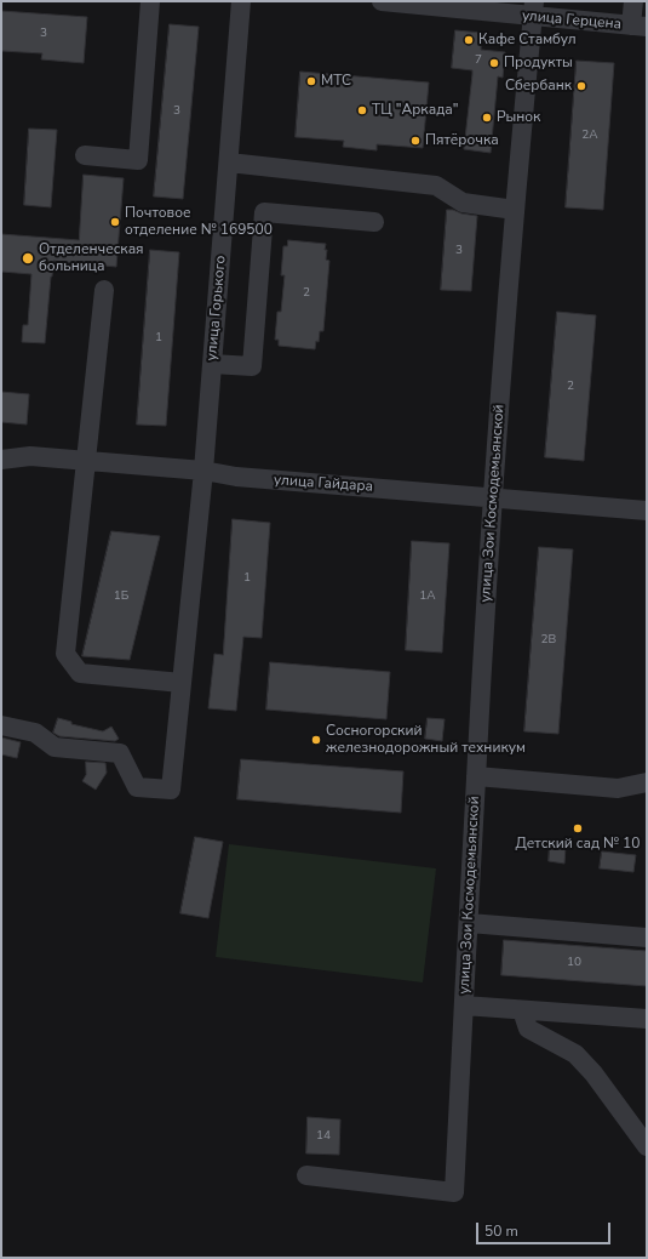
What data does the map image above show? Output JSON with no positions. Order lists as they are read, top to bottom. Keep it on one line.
{"streets":{"street":["улица Герцена","улица Горького","улица Гайдара","улица Зои Космодемьянской"]},"crossings":[["улица Герцена","улица Зои Космодемьянской"],["улица Горького","улица Гайдара"],["улица Гайдара","улица Зои Космодемьянской"]],"places":["Кафе Стамбул","Продукты","МТС","Сбербанк","ТЦ \"Аркада\"","Рынок","Пятёрочка","Почтовое отделение № 169500","Отделенческая больница","Сосногорский железнодорожный техникум","Детский сад № 10"],"house_numbers":["3","7","3","2А","3","2","1","2","1","1Б","1А","2В","10","14"],"scale_bar":"50 m"}
